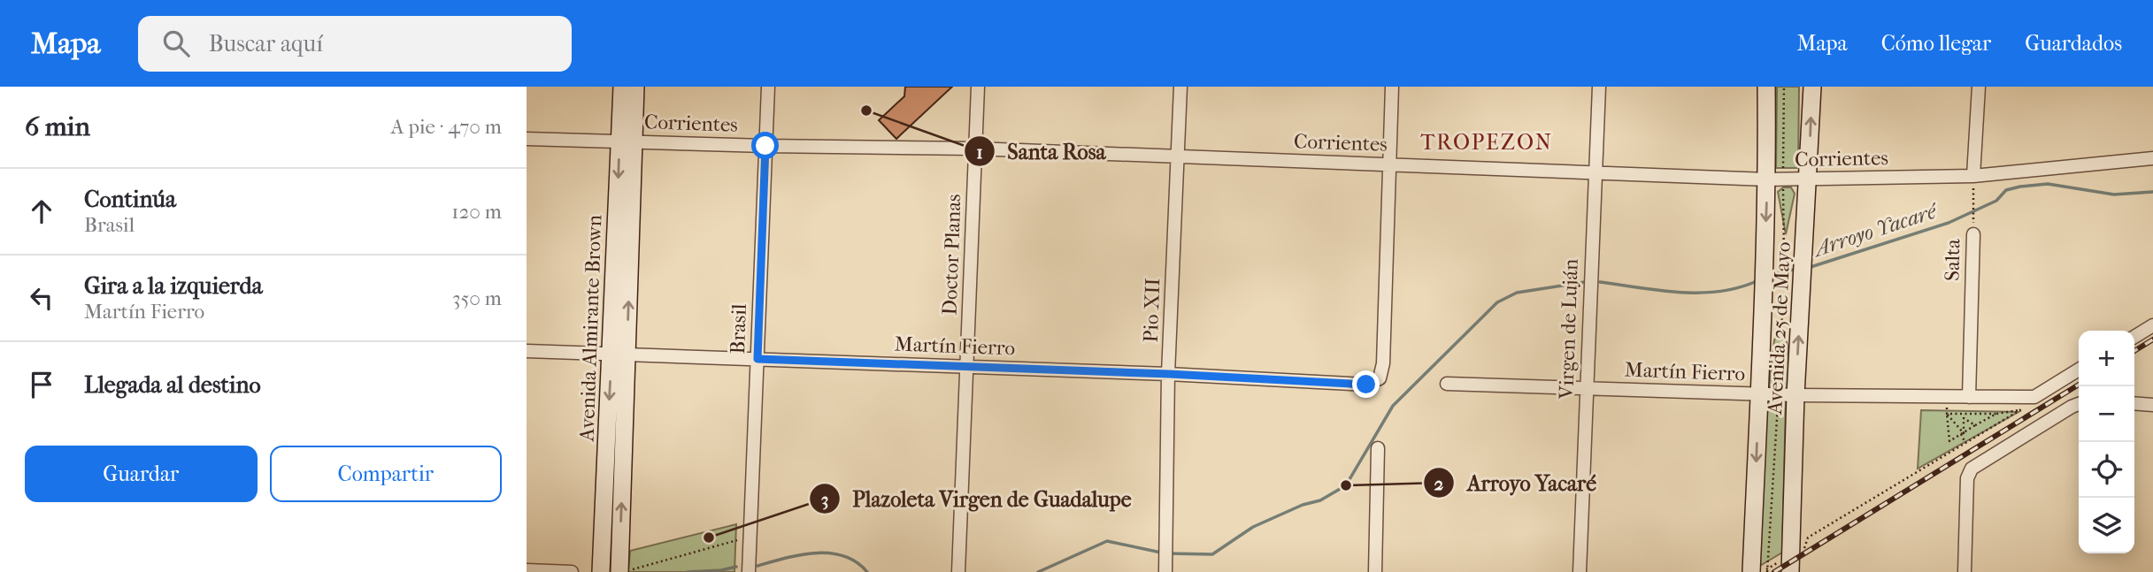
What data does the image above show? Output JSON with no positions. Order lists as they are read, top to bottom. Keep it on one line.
{"streets":{"main road":["Avenida Almirante Brown","Avenida 25 de Mayo"],"street":["Corrientes","Doctor Planas","Salta","Pio XII","Brasil","Virgen de Luján","Martín Fierro"]},"crossings":[["Corrientes","Doctor Planas"],["Corrientes","Salta"],["Corrientes","Pio XII"],["Corrientes","Avenida Almirante Brown"],["Corrientes","Avenida 25 de Mayo"],["Corrientes","Brasil"],["Corrientes","Virgen de Luján"],["Corrientes","Martín Fierro"],["Doctor Planas","Martín Fierro"],["Salta","Martín Fierro"],["Pio XII","Martín Fierro"],["Avenida Almirante Brown","Martín Fierro"],["Avenida 25 de Mayo","Martín Fierro"],["Brasil","Martín Fierro"],["Virgen de Luján","Martín Fierro"]],"districts":["TROPEZON"],"water":["Arroyo Yacaré"],"places":["Santa Rosa","Arroyo Yacaré","Plazoleta Virgen de Guadalupe"],"page":{"header":"Mapa","search":"Buscar aquí","nav":["Mapa","Cómo llegar","Guardados"],"heading":["6 min","A pie · 470 m"],"list":[["Continúa","Brasil","120 m"],["Gira a la izquierda","Martín Fierro","350 m"],"Llegada al destino"],"map_buttons":["+","−"],"buttons":["Guardar","Compartir"]}}
